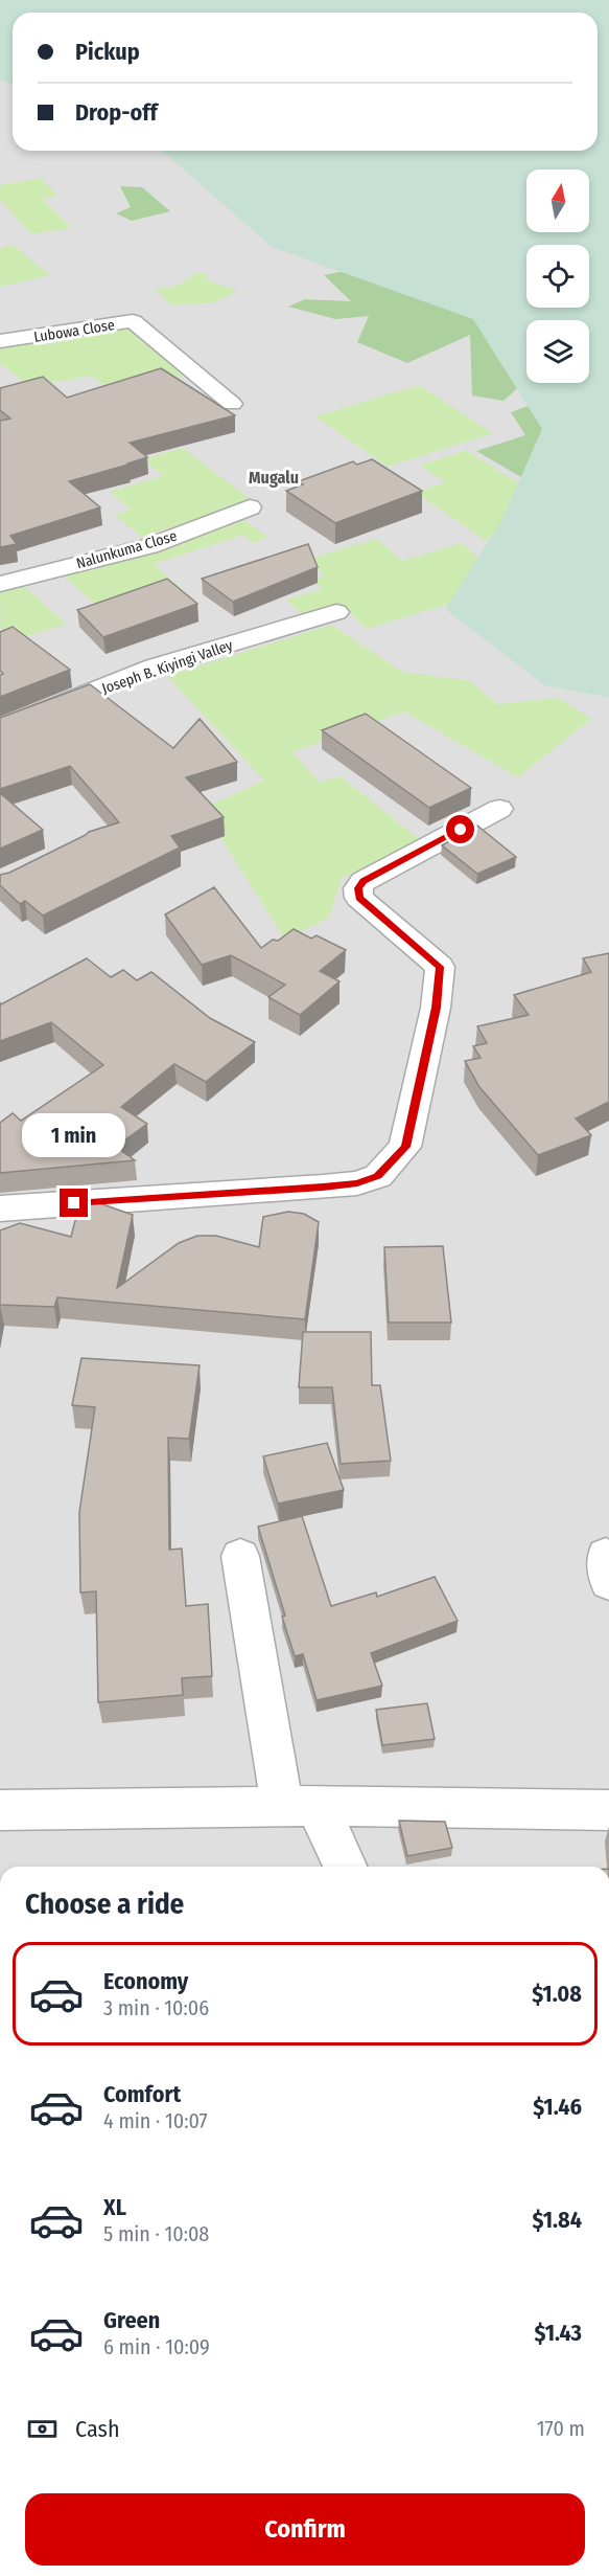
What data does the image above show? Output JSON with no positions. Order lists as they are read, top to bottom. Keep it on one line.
{"streets":{"street":["Lubowa Close","Nalunkuma Close","Joseph B. Kiyingi Valley"]},"districts":["Mugalu"],"north":"top","page":{"banner":["Pickup","Drop-off"],"bubble":"1 min","heading":"Choose a ride","list":[{"name":"Economy","note":"3 min · 10:06","value":"$1.08"},{"name":"Comfort","note":"4 min · 10:07","value":"$1.46"},{"name":"XL","note":"5 min · 10:08","value":"$1.84"},{"name":"Green","note":"6 min · 10:09","value":"$1.43"}],"pay":["Cash","170 m"],"buttons":"Confirm"}}
